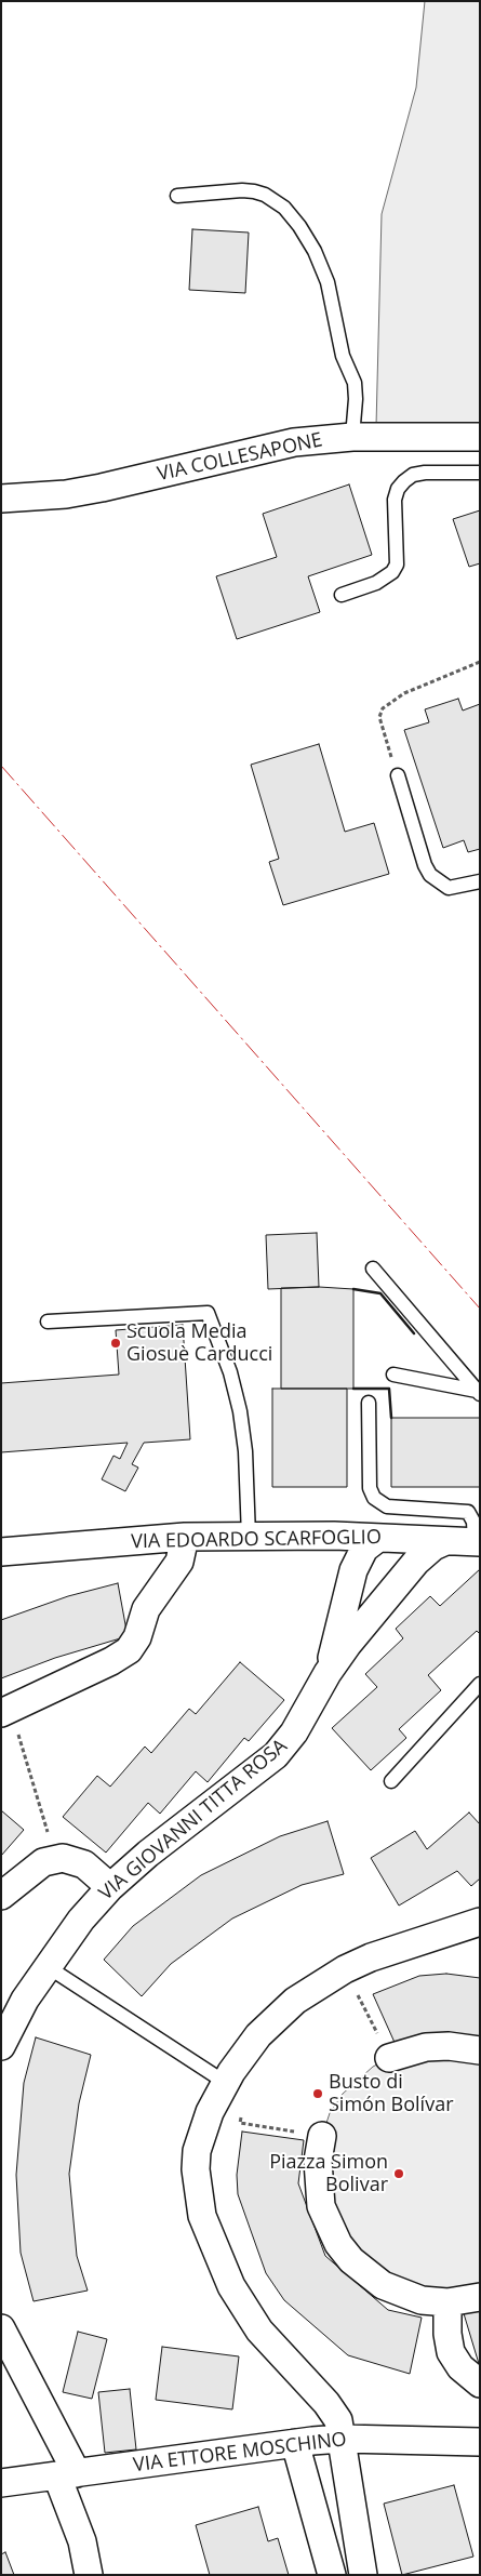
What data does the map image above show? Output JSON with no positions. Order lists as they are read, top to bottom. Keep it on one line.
{"streets":{"street":["VIA COLLESAPONE","VIA EDOARDO SCARFOGLIO","VIA GIOVANNI TITTA ROSA","VIA ETTORE MOSCHINO"]},"crossings":[["VIA EDOARDO SCARFOGLIO","VIA GIOVANNI TITTA ROSA"]],"places":["Scuola Media Giosuè Carducci","Busto di Simón Bolívar","Piazza Simon Bolivar"]}
